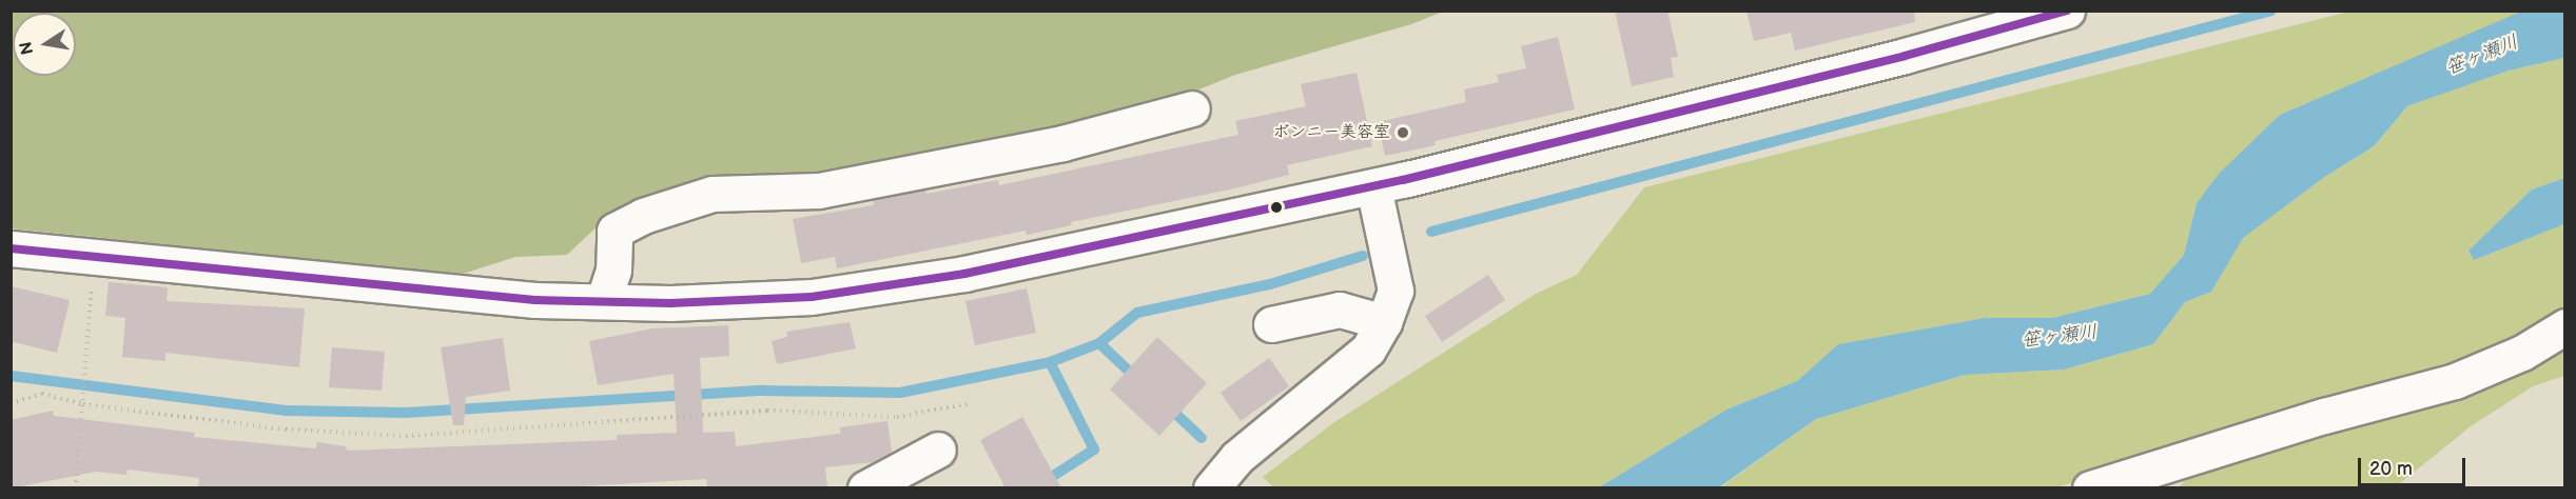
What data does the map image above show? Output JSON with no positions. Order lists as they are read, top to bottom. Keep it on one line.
{"water":["笹ヶ瀬川"],"places":["ボンニー美容室"],"scale_bar":"20 m","north":"left"}
